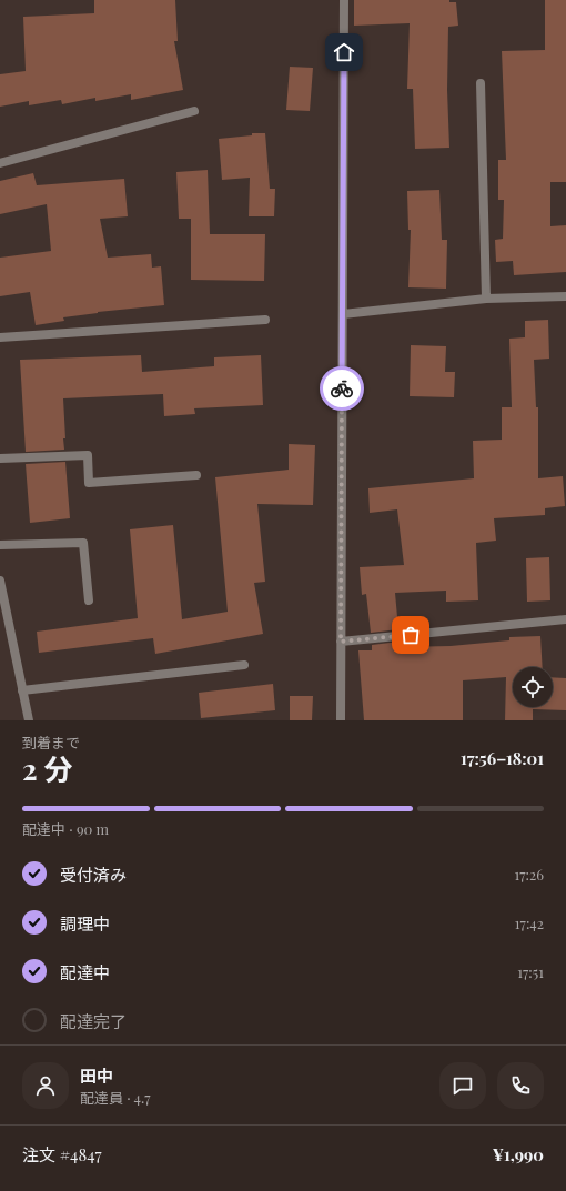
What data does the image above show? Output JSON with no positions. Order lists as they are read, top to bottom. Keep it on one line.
{"page":{"heading":["2 分","到着まで","17:56–18:01"],"panel":["田中","配達員 · 4.7","注文 #4847","¥1,990"],"bar":"配達中 · 90 m","list":[["受付済み","17:26"],["調理中","17:42"],["配達中","17:51"],"配達完了"]}}
